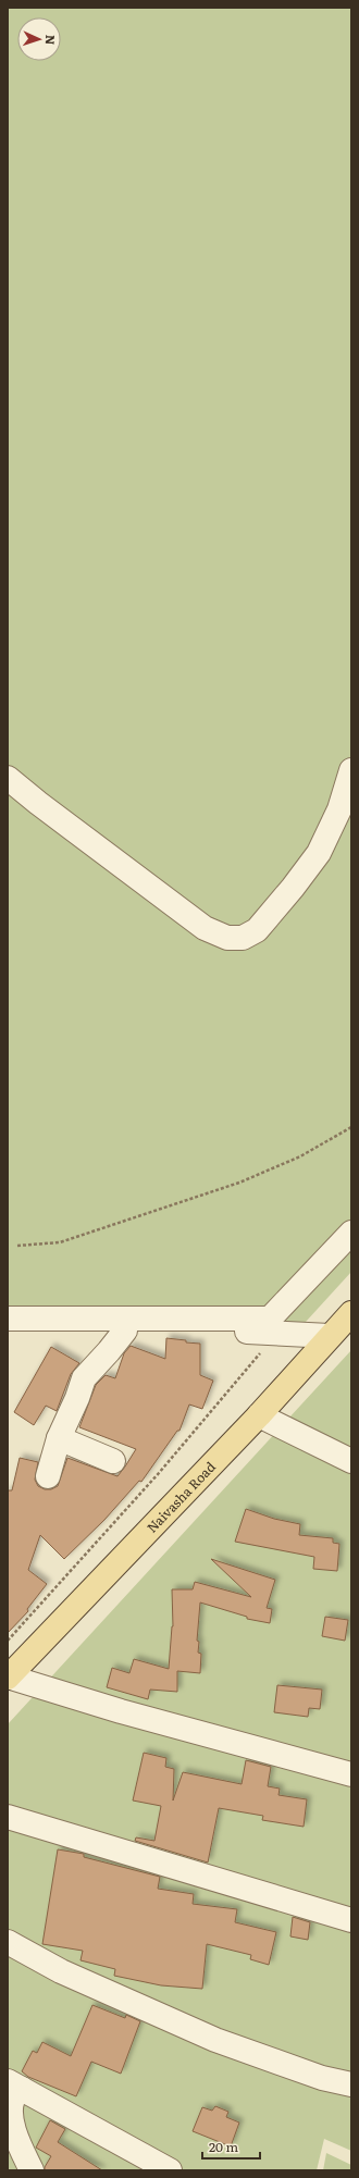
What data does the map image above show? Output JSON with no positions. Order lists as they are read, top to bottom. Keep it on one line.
{"streets":{"main road":["Naivasha Road"]},"scale_bar":"20 m","north":"right"}
